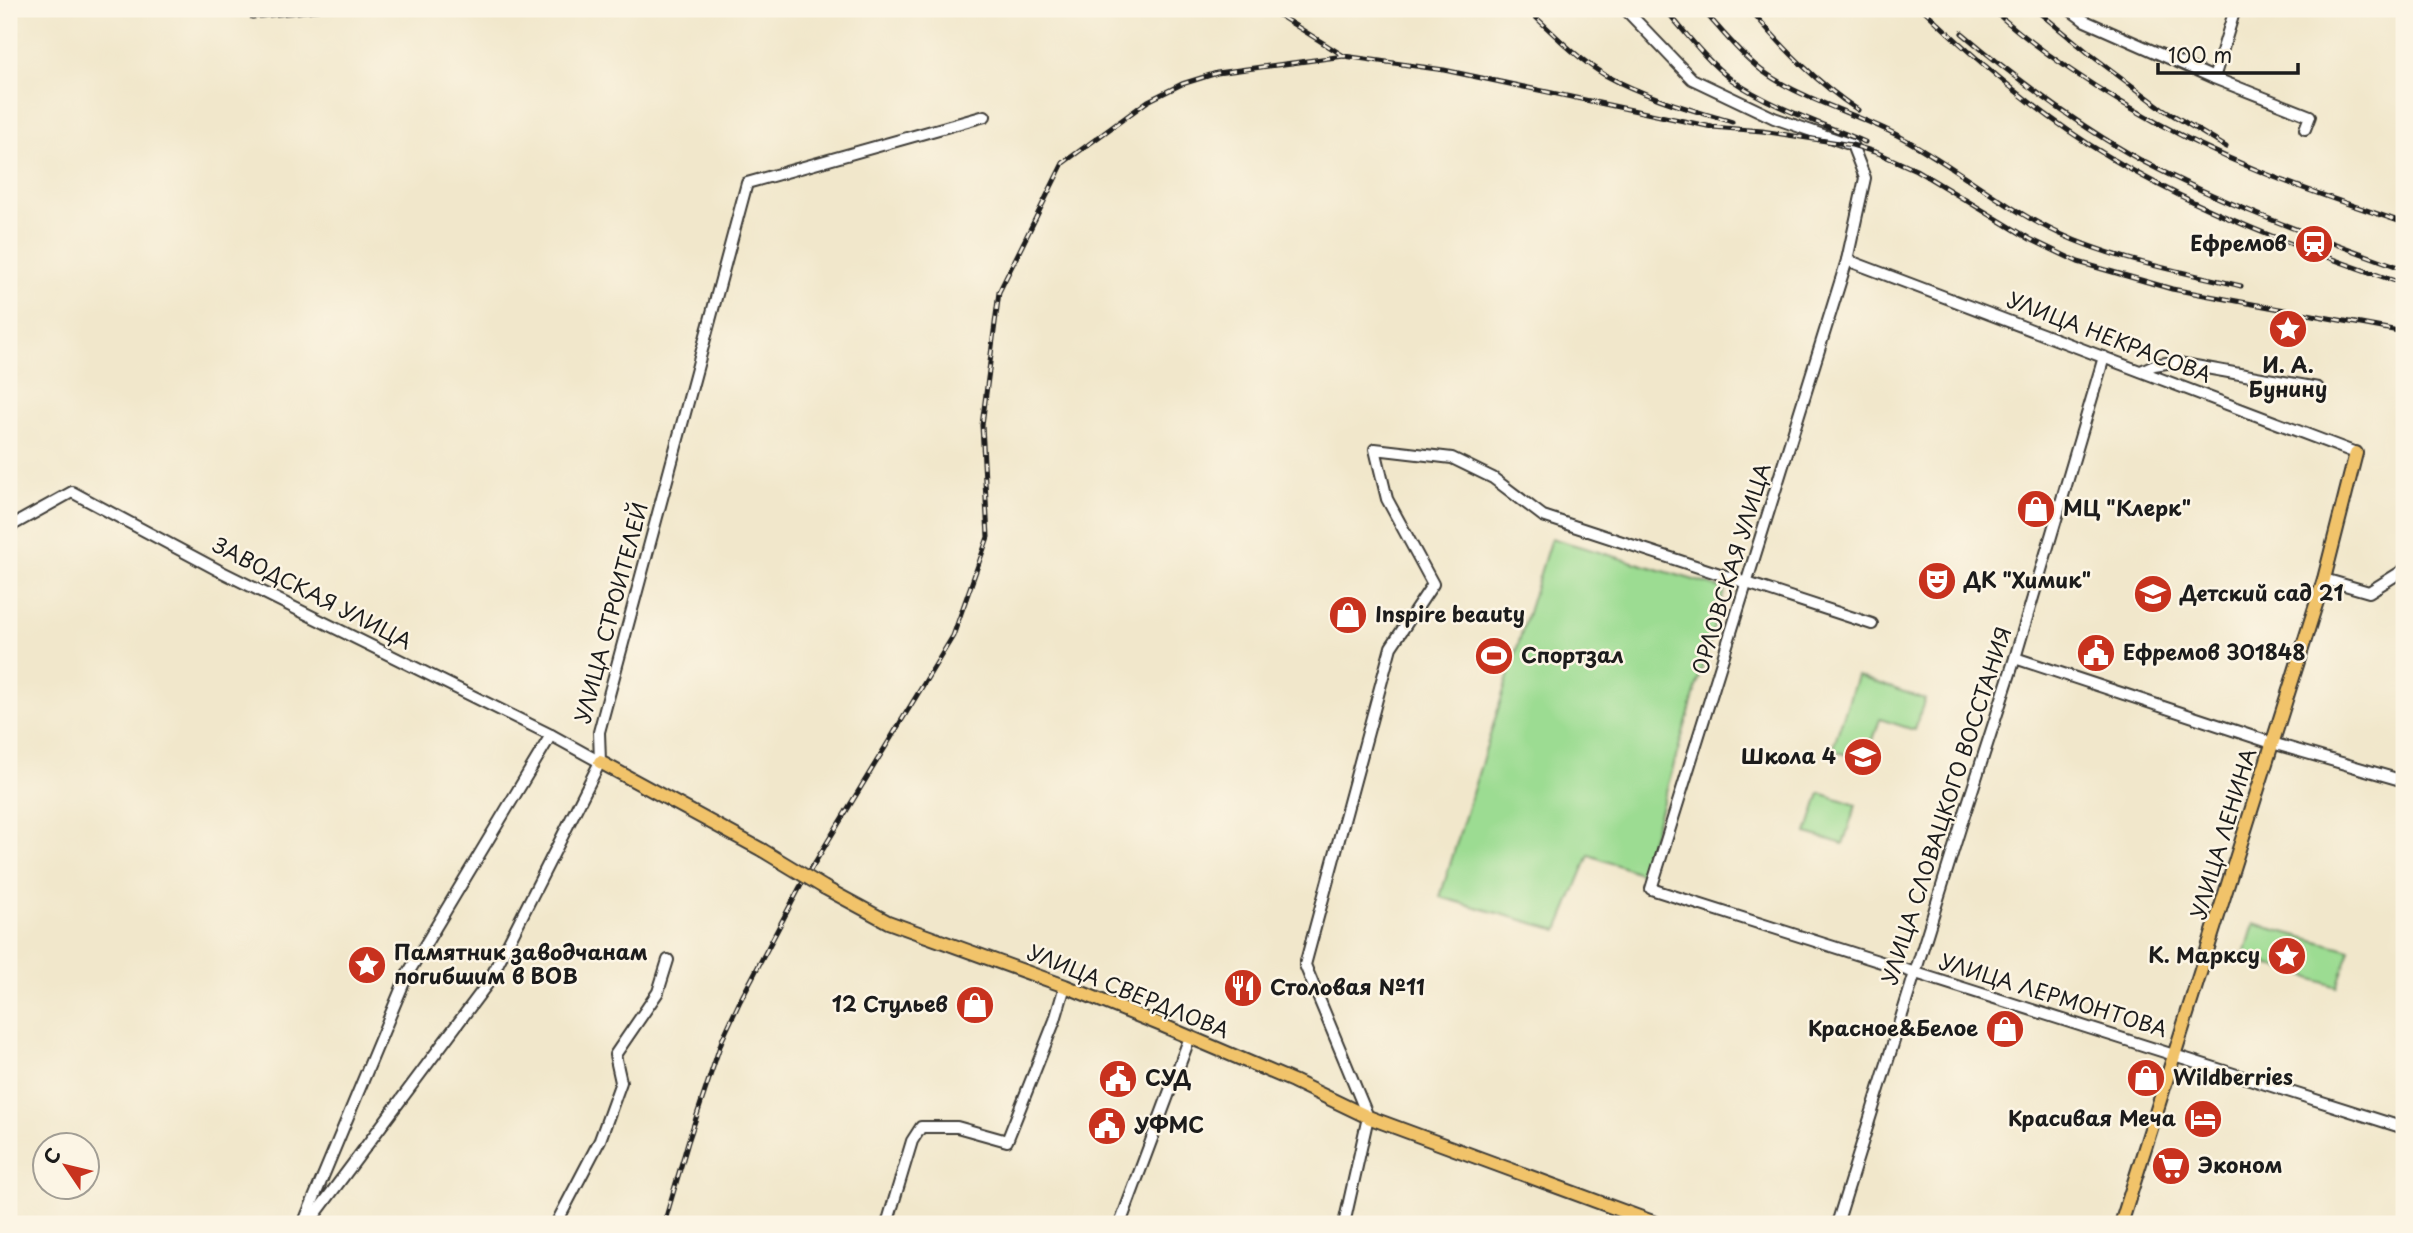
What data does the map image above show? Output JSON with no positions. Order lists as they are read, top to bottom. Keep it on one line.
{"streets":{"main road":["УЛИЦА ЛЕНИНА","УЛИЦА СВЕРДЛОВА"],"street":["УЛИЦА НЕКРАСОВА","ОРЛОВСКАЯ УЛИЦА","ЗАВОДСКАЯ УЛИЦА","УЛИЦА СТРОИТЕЛЕЙ","УЛИЦА СЛОВАЦКОГО ВОССТАНИЯ","УЛИЦА ЛЕРМОНТОВА"]},"crossings":[["УЛИЦА НЕКРАСОВА","ОРЛОВСКАЯ УЛИЦА"],["УЛИЦА НЕКРАСОВА","УЛИЦА СЛОВАЦКОГО ВОССТАНИЯ"],["УЛИЦА НЕКРАСОВА","УЛИЦА ЛЕНИНА"],["ОРЛОВСКАЯ УЛИЦА","УЛИЦА ЛЕРМОНТОВА"],["ЗАВОДСКАЯ УЛИЦА","УЛИЦА СТРОИТЕЛЕЙ"],["ЗАВОДСКАЯ УЛИЦА","УЛИЦА СВЕРДЛОВА"],["УЛИЦА СТРОИТЕЛЕЙ","УЛИЦА СВЕРДЛОВА"],["УЛИЦА СЛОВАЦКОГО ВОССТАНИЯ","УЛИЦА ЛЕРМОНТОВА"],["УЛИЦА ЛЕНИНА","УЛИЦА ЛЕРМОНТОВА"]],"places":{"station":["Ефремов"],"place":["И. А. Бунину","К. Марксу","Памятник заводчанам погибшим в ВОВ"],"shop":["МЦ \"Клерк\"","Inspire beauty","12 Стульев","Красное&Белое","Wildberries"],"theatre":["ДК \"Химик\""],"school or university":["Детский сад 21","Школа 4"],"public building":["Ефремов 301848","СУД","УФМС"],"sports":["Спортзал"],"restaurant":["Столовая №11"],"hotel":["Красивая Меча"],"supermarket":["Эконом"]},"scale_bar":"100 m","north":"top left"}
